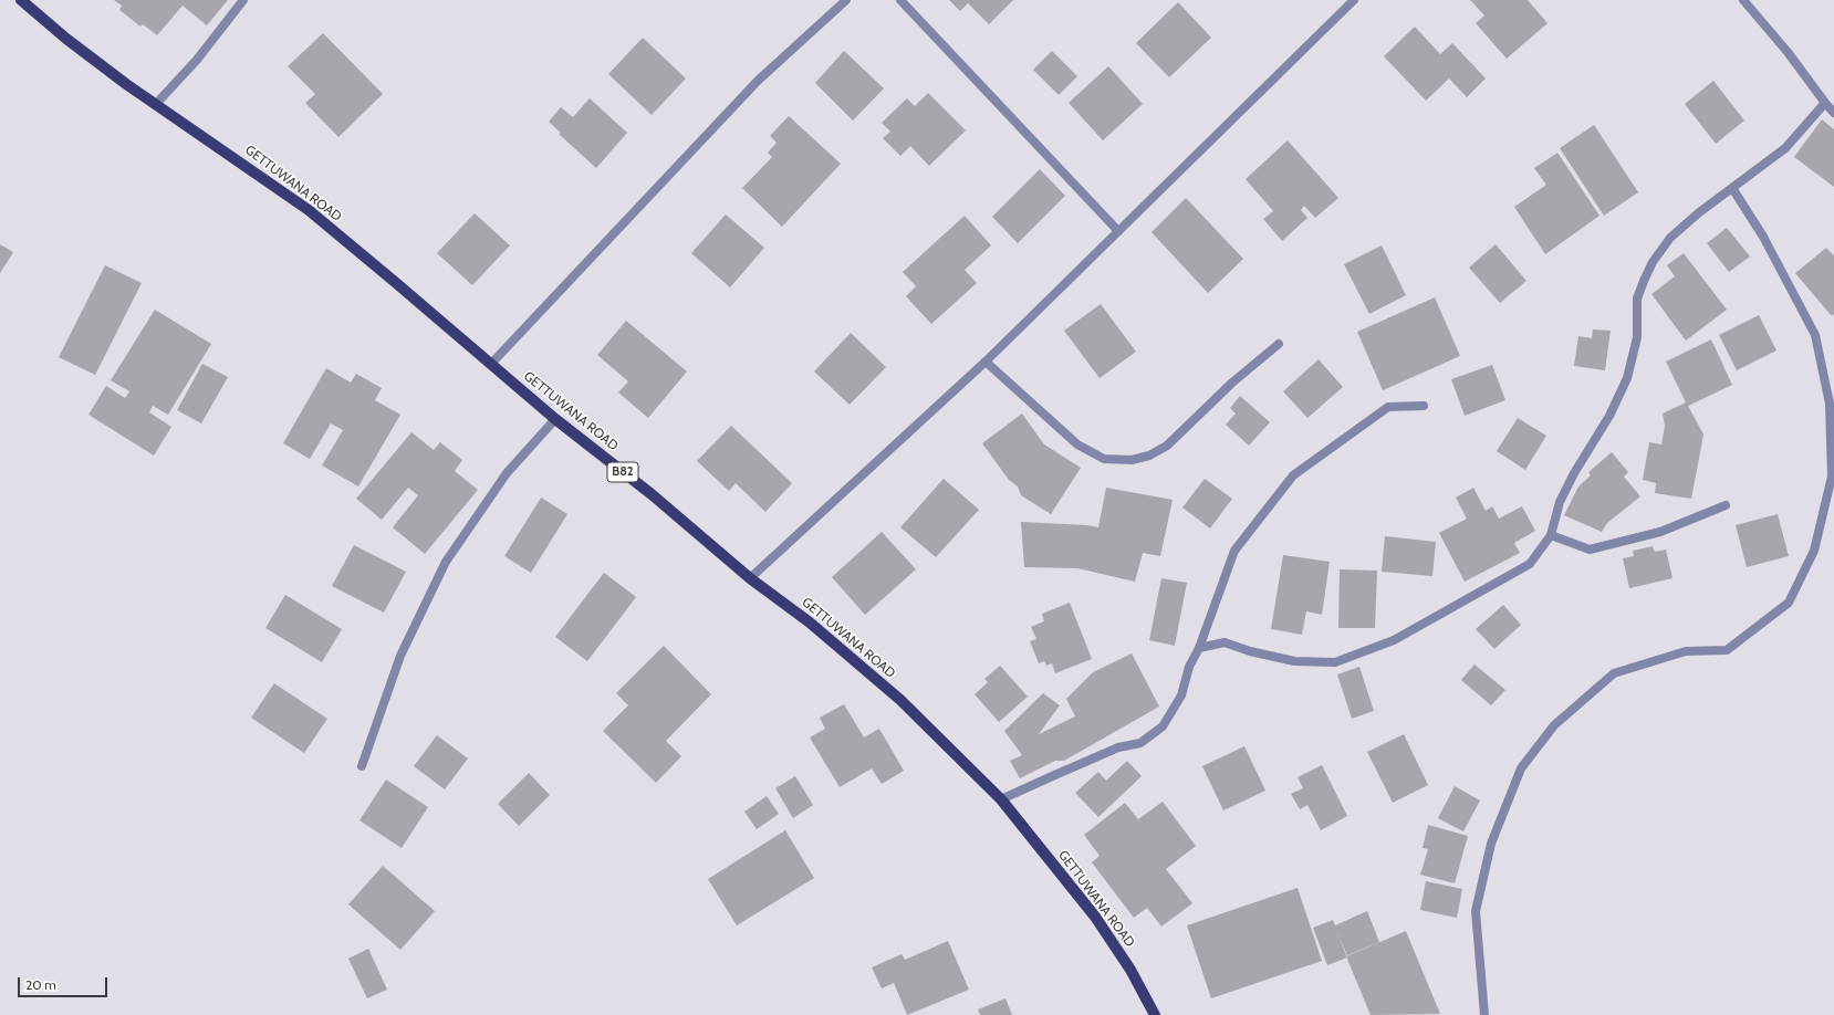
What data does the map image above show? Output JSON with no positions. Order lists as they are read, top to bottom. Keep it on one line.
{"streets":{"main road":["GETTUWANA ROAD","B82"]},"scale_bar":"20 m"}
